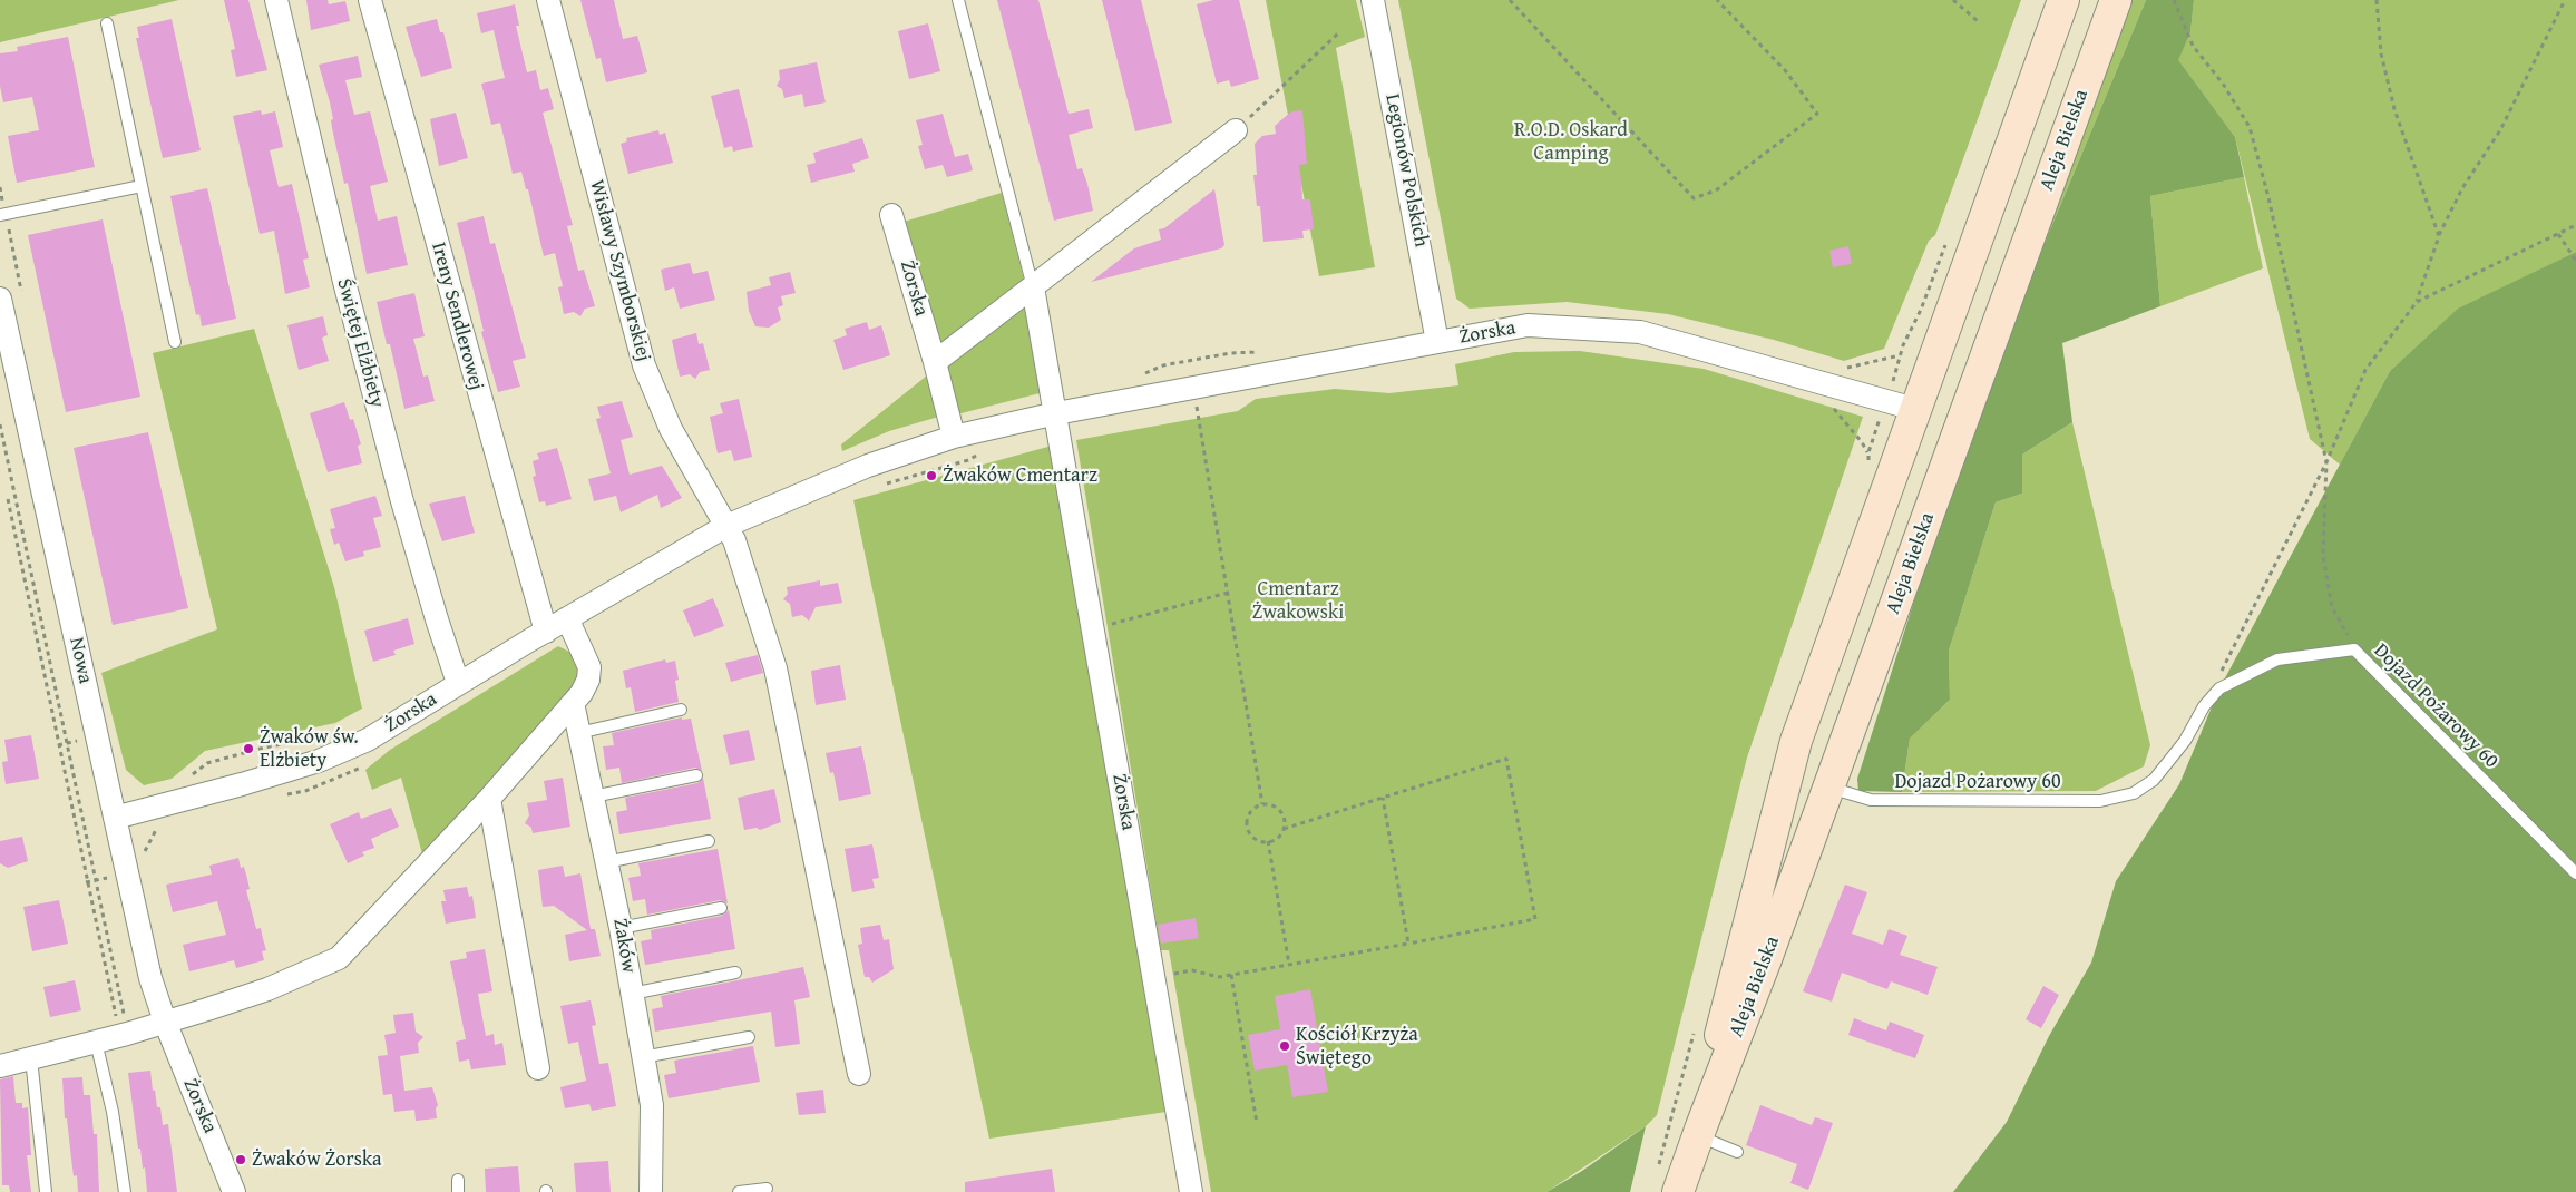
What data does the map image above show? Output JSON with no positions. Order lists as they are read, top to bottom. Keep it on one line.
{"streets":{"street":["Aleja Bielska","Legionów Polskich","Wisławy Szymborskiej","Żorska","Ireny Sendlerowej","Świętej Elżbiety","Nowa","Żaków"],"lane":["Dojazd Pożarowy 60"]},"crossings":[["Aleja Bielska","Żorska"],["Aleja Bielska","Dojazd Pożarowy 60"],["Legionów Polskich","Żorska"],["Wisławy Szymborskiej","Żorska"],["Żorska","Ireny Sendlerowej"],["Żorska","Świętej Elżbiety"],["Żorska","Nowa"]],"parks":["R.O.D. Oskard Camping","Cmentarz Żwakowski"],"places":["Żwaków Cmentarz","Żwaków św. Elżbiety","Kościół Krzyża Świętego","Żwaków Żorska"]}
